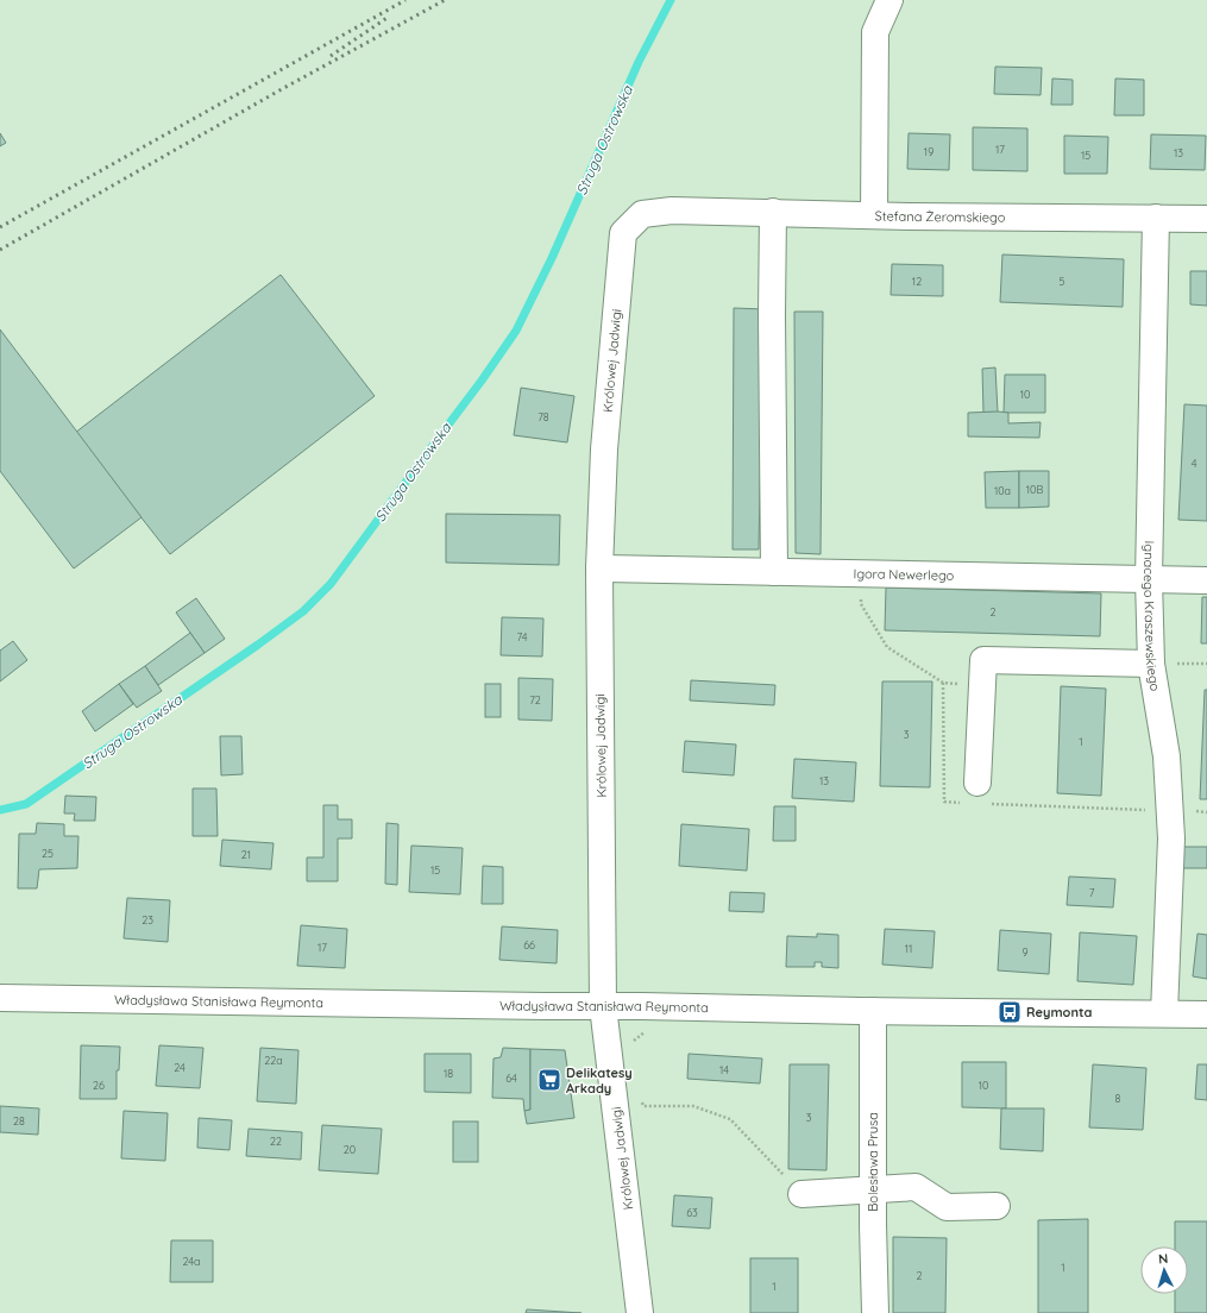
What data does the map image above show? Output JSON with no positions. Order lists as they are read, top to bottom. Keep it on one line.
{"streets":{"street":["Stefana Żeromskiego","Królowej Jadwigi","Igora Newerlego","Ignacego Kraszewskiego","Władysława Stanisława Reymonta","Bolesława Prusa"]},"crossings":[["Stefana Żeromskiego","Królowej Jadwigi"],["Stefana Żeromskiego","Ignacego Kraszewskiego"],["Królowej Jadwigi","Igora Newerlego"],["Królowej Jadwigi","Władysława Stanisława Reymonta"],["Igora Newerlego","Ignacego Kraszewskiego"],["Ignacego Kraszewskiego","Władysława Stanisława Reymonta"],["Władysława Stanisława Reymonta","Bolesława Prusa"]],"water":["Struga Ostrowska"],"places":{"bus stop":["Reymonta"],"supermarket":["Delikatesy Arkady"]},"house_numbers":["17","19","13","15","12","5","10","78","4","10B","10a","2","74","72","3","1","13","25","21","15","7","23","66","17","11","9","22a","24","14","18","64","26","10","8","3","28","22","20","63","24a","1","2","1"],"north":"top"}
